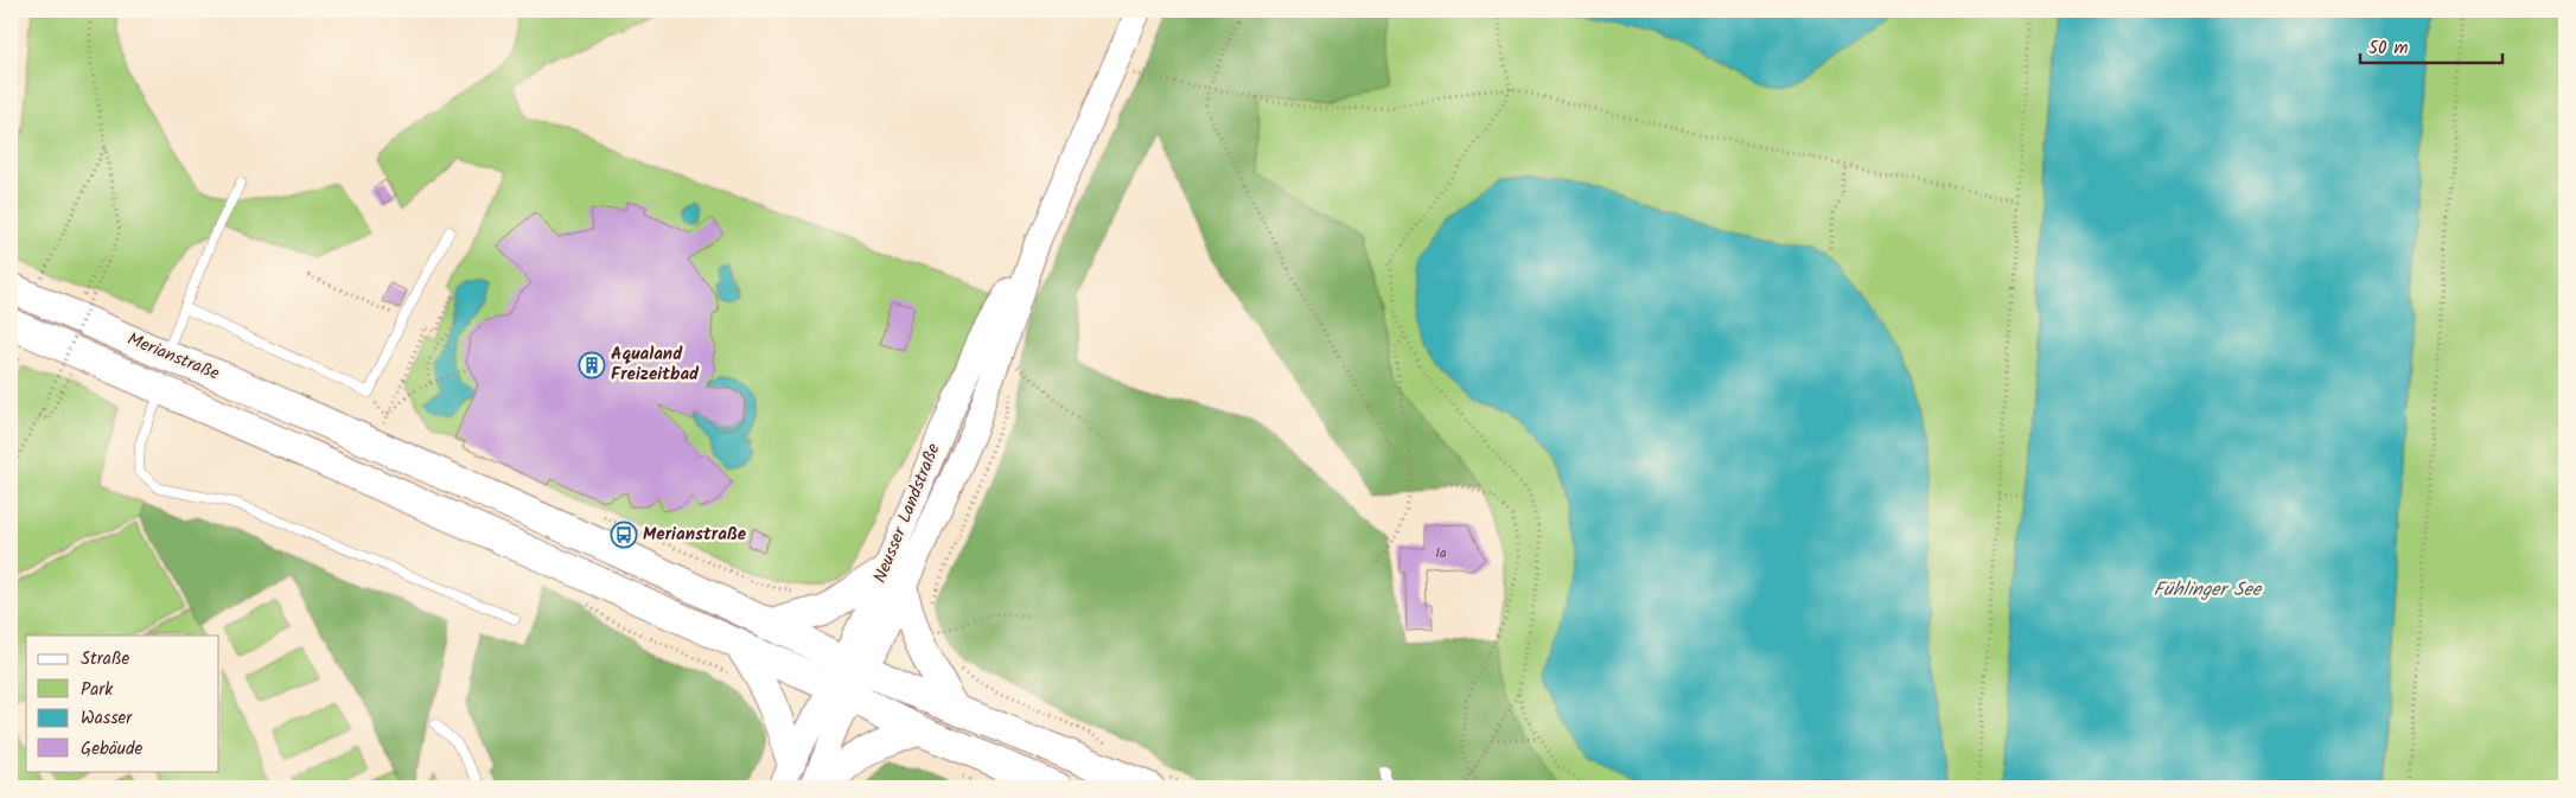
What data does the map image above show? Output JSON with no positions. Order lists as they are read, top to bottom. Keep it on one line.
{"streets":{"main road":["Merianstraße","Neusser Landstraße"]},"crossings":[["Merianstraße","Neusser Landstraße"]],"water":["Fühlinger See"],"places":{"building":["Aqualand Freizeitbad"],"bus stop":["Merianstraße"]},"house_numbers":["1a"],"legend":["Straße","Park","Wasser","Gebäude"],"scale_bar":"50 m"}
